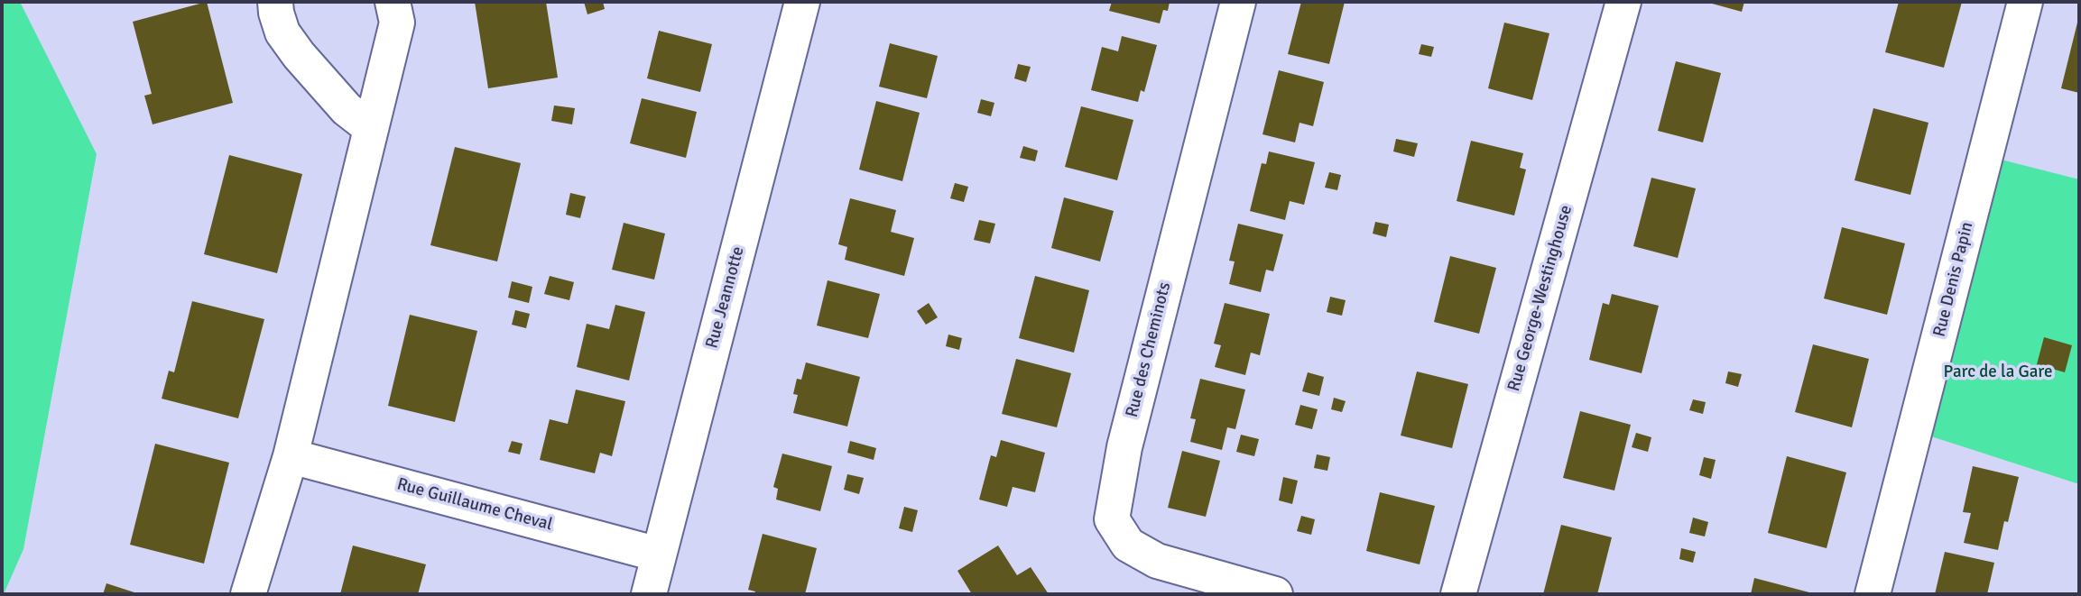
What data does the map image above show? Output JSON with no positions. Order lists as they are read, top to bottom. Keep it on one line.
{"streets":{"street":["Rue Denis Papin","Rue Jeannotte","Rue George-Westinghouse","Rue des Cheminots","Rue Guillaume Cheval"]},"crossings":[["Rue Jeannotte","Rue Guillaume Cheval"]],"parks":["Parc de la Gare"]}
